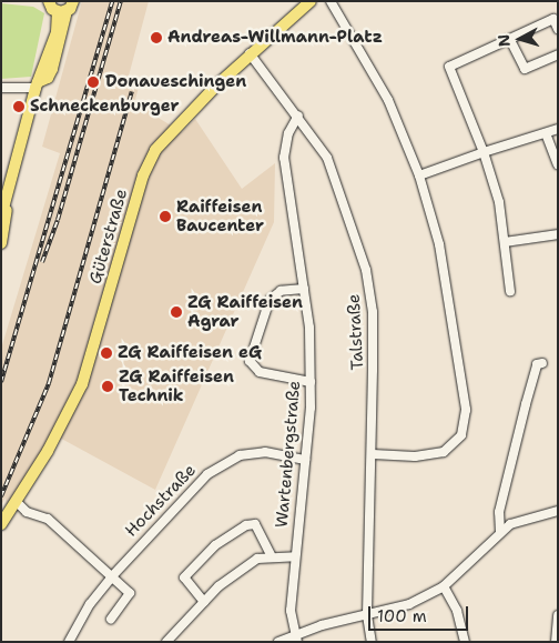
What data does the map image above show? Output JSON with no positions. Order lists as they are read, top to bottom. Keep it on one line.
{"streets":{"main road":["Güterstraße"],"street":["Talstraße","Wartenbergstraße","Hochstraße"]},"crossings":[["Güterstraße","Talstraße"],["Talstraße","Wartenbergstraße"],["Wartenbergstraße","Hochstraße"]],"places":["Andreas-Willmann-Platz","Donaueschingen","Schneckenburger","Raiffeisen Baucenter","ZG Raiffeisen Agrar","ZG Raiffeisen eG","ZG Raiffeisen Technik"],"scale_bar":"100 m","north":"left"}
